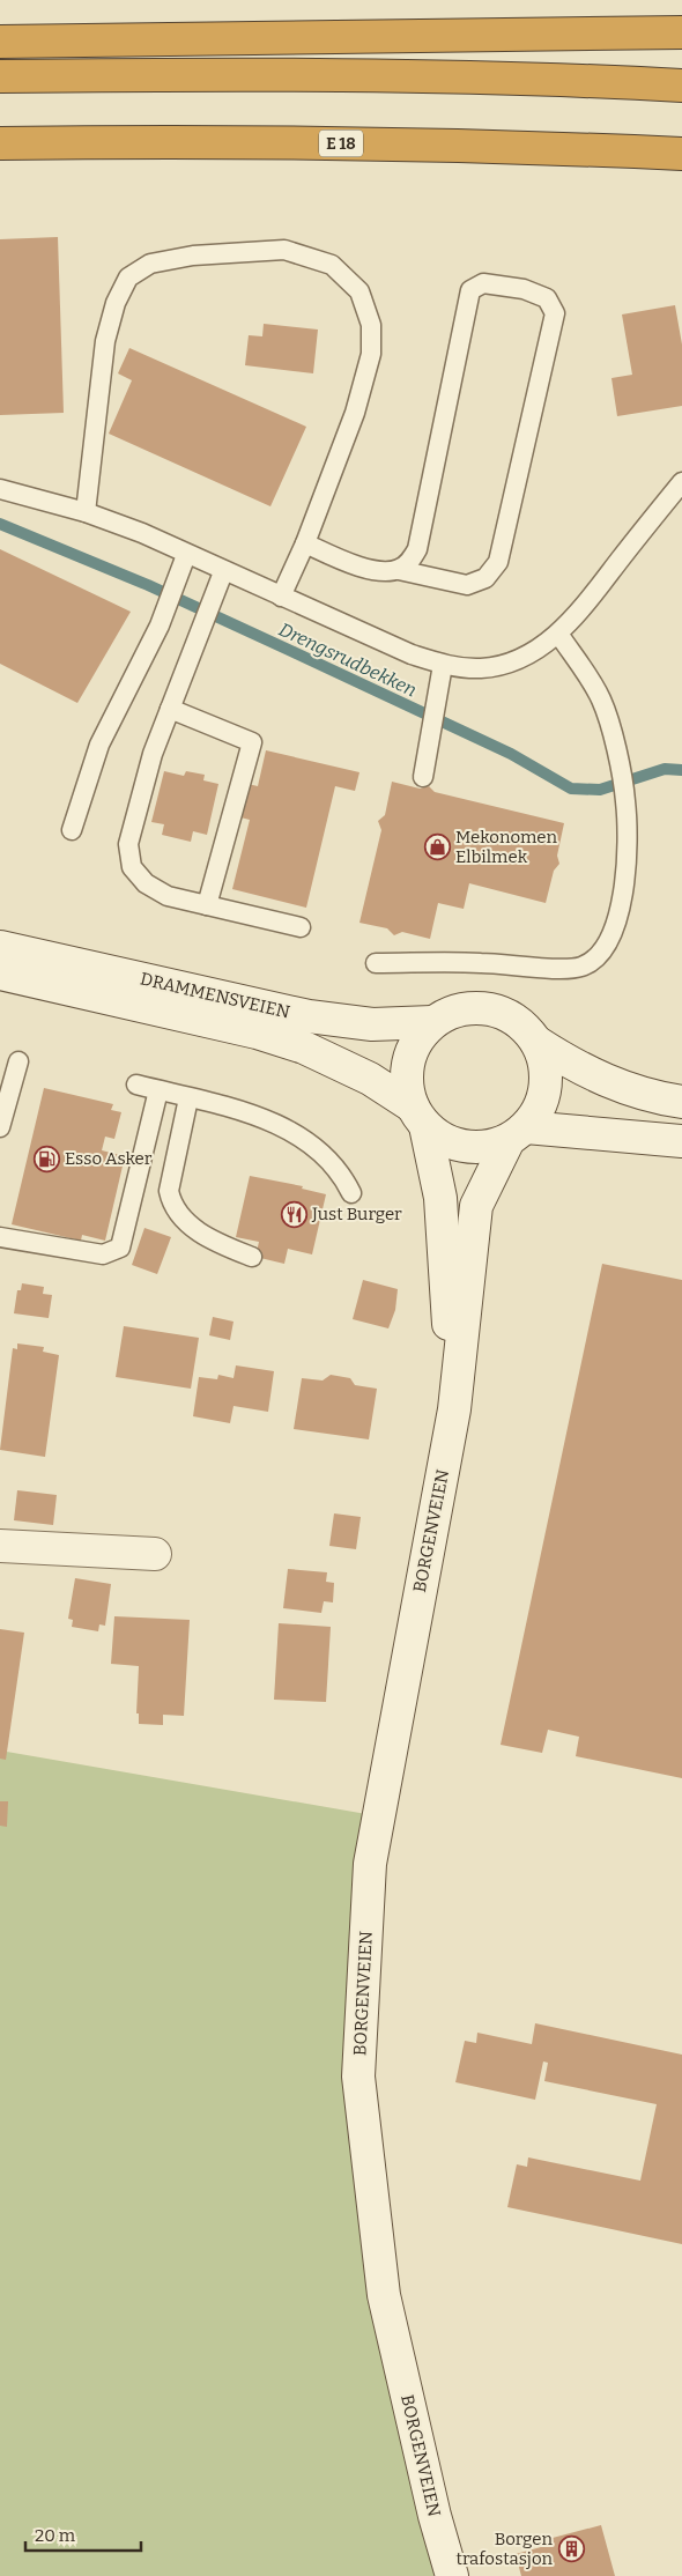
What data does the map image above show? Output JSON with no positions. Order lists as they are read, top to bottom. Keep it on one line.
{"streets":{"highway":["E 18"],"street":["DRAMMENSVEIEN","BORGENVEIEN"]},"crossings":[["DRAMMENSVEIEN","BORGENVEIEN"]],"water":["Drengsrudbekken"],"places":{"shop":["Mekonomen Elbilmek"],"fuel station":["Esso Asker"],"restaurant":["Just Burger"],"building":["Borgen trafostasjon"]},"scale_bar":"20 m"}
